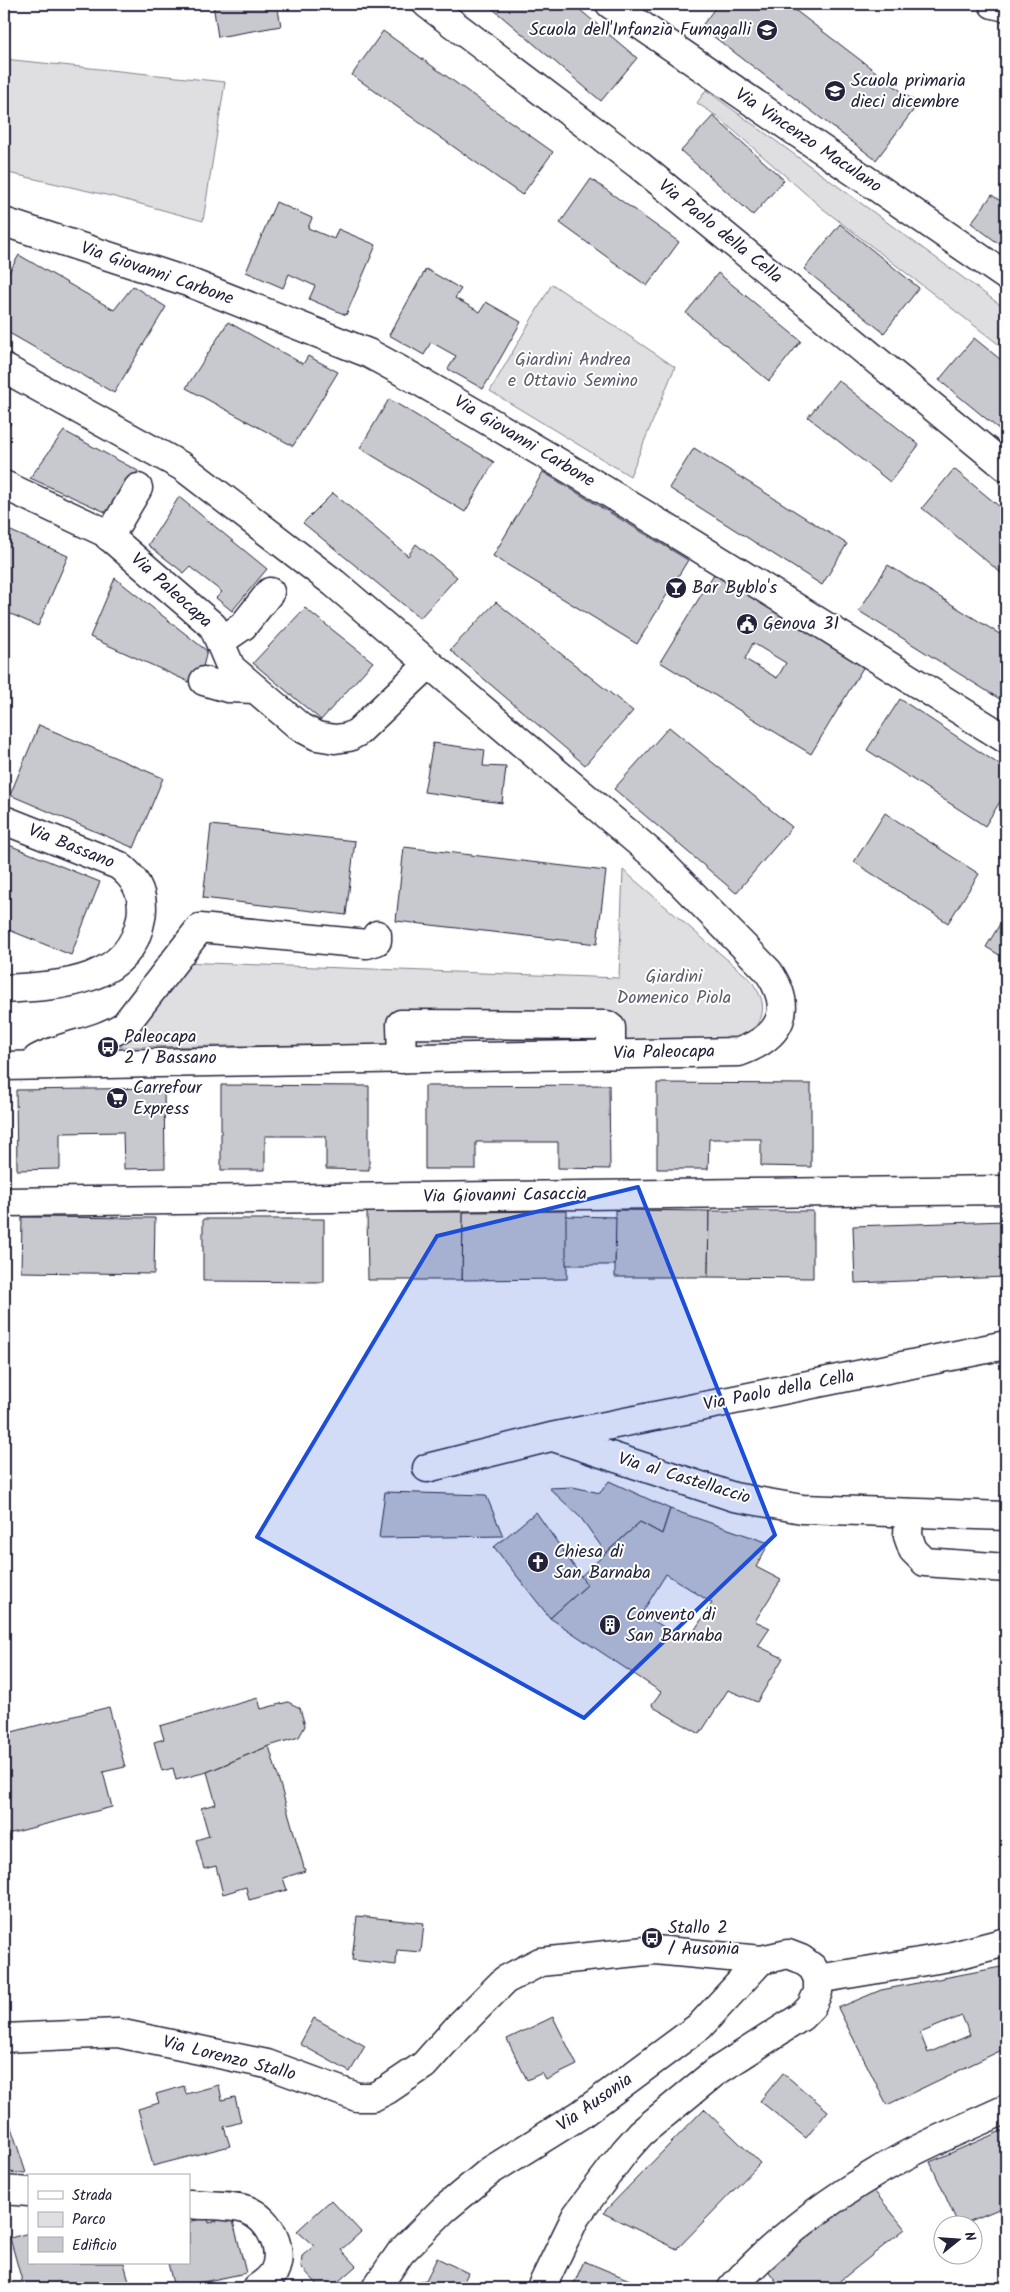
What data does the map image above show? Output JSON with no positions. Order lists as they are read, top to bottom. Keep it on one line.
{"streets":{"street":["Via Vincenzo Maculano","Via Paolo della Cella","Via Giovanni Carbone","Via Paleocapa","Via Bassano","Via Giovanni Casaccia","Via al Castellaccio","Via Lorenzo Stallo","Via Ausonia"]},"crossings":[["Via Paolo della Cella","Via al Castellaccio"],["Via Lorenzo Stallo","Via Ausonia"]],"parks":["Giardini Andrea e Ottavio Semino","Giardini Domenico Piola"],"places":{"school or university":["Scuola dell'Infanzia Fumagalli","Scuola primaria dieci dicembre"],"bar":["Bar Byblo's"],"public building":["Genova 31"],"bus stop":["Paleocapa 2 / Bassano","Stallo 2 / Ausonia"],"supermarket":["Carrefour Express"],"church":["Chiesa di San Barnaba"],"building":["Convento di San Barnaba"]},"legend":["Strada","Parco","Edificio"],"north":"right"}
